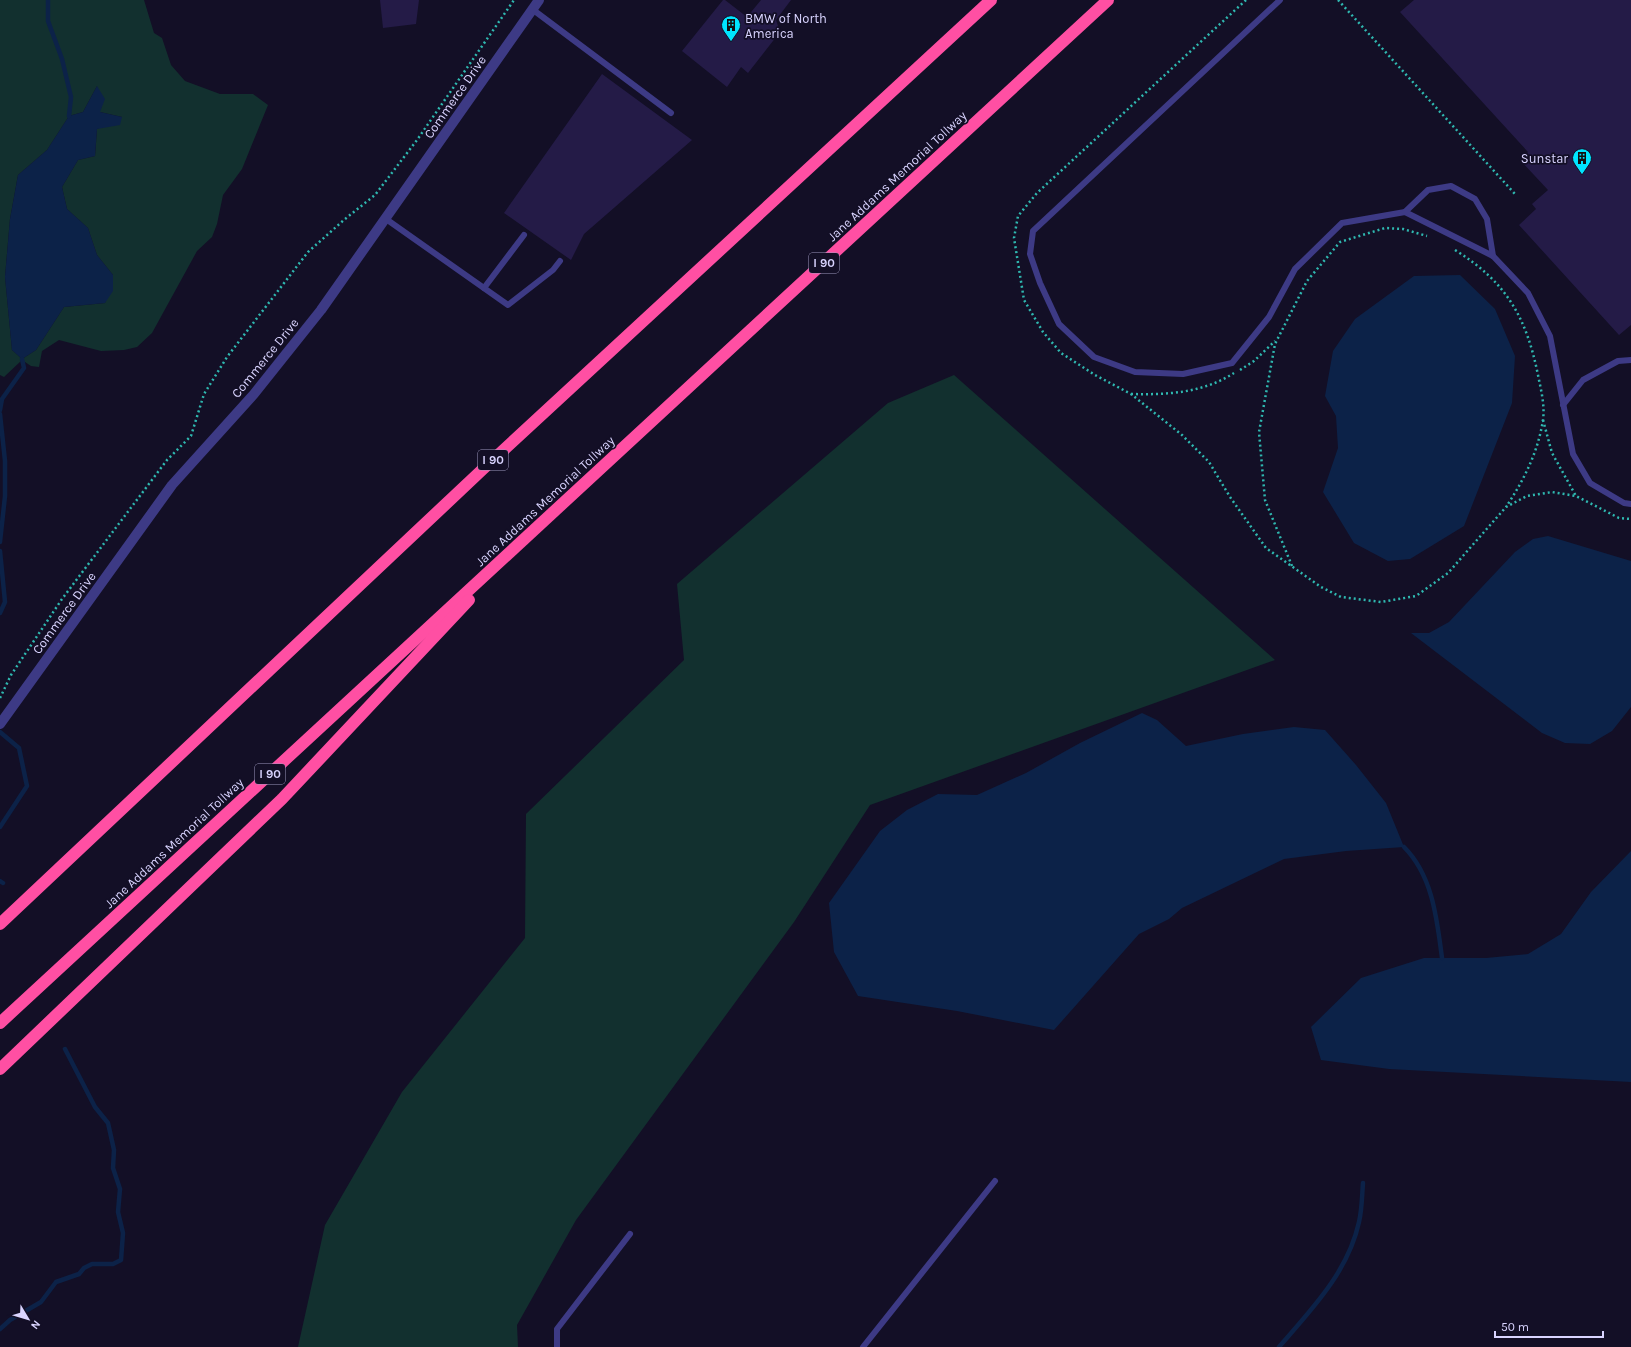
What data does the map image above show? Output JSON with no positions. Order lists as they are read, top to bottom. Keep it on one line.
{"streets":{"highway":["Jane Addams Memorial Tollway","I 90"],"street":["Commerce Drive"]},"places":{"building":["BMW of North America","Sunstar"]},"scale_bar":"50 m","north":"bottom right"}
